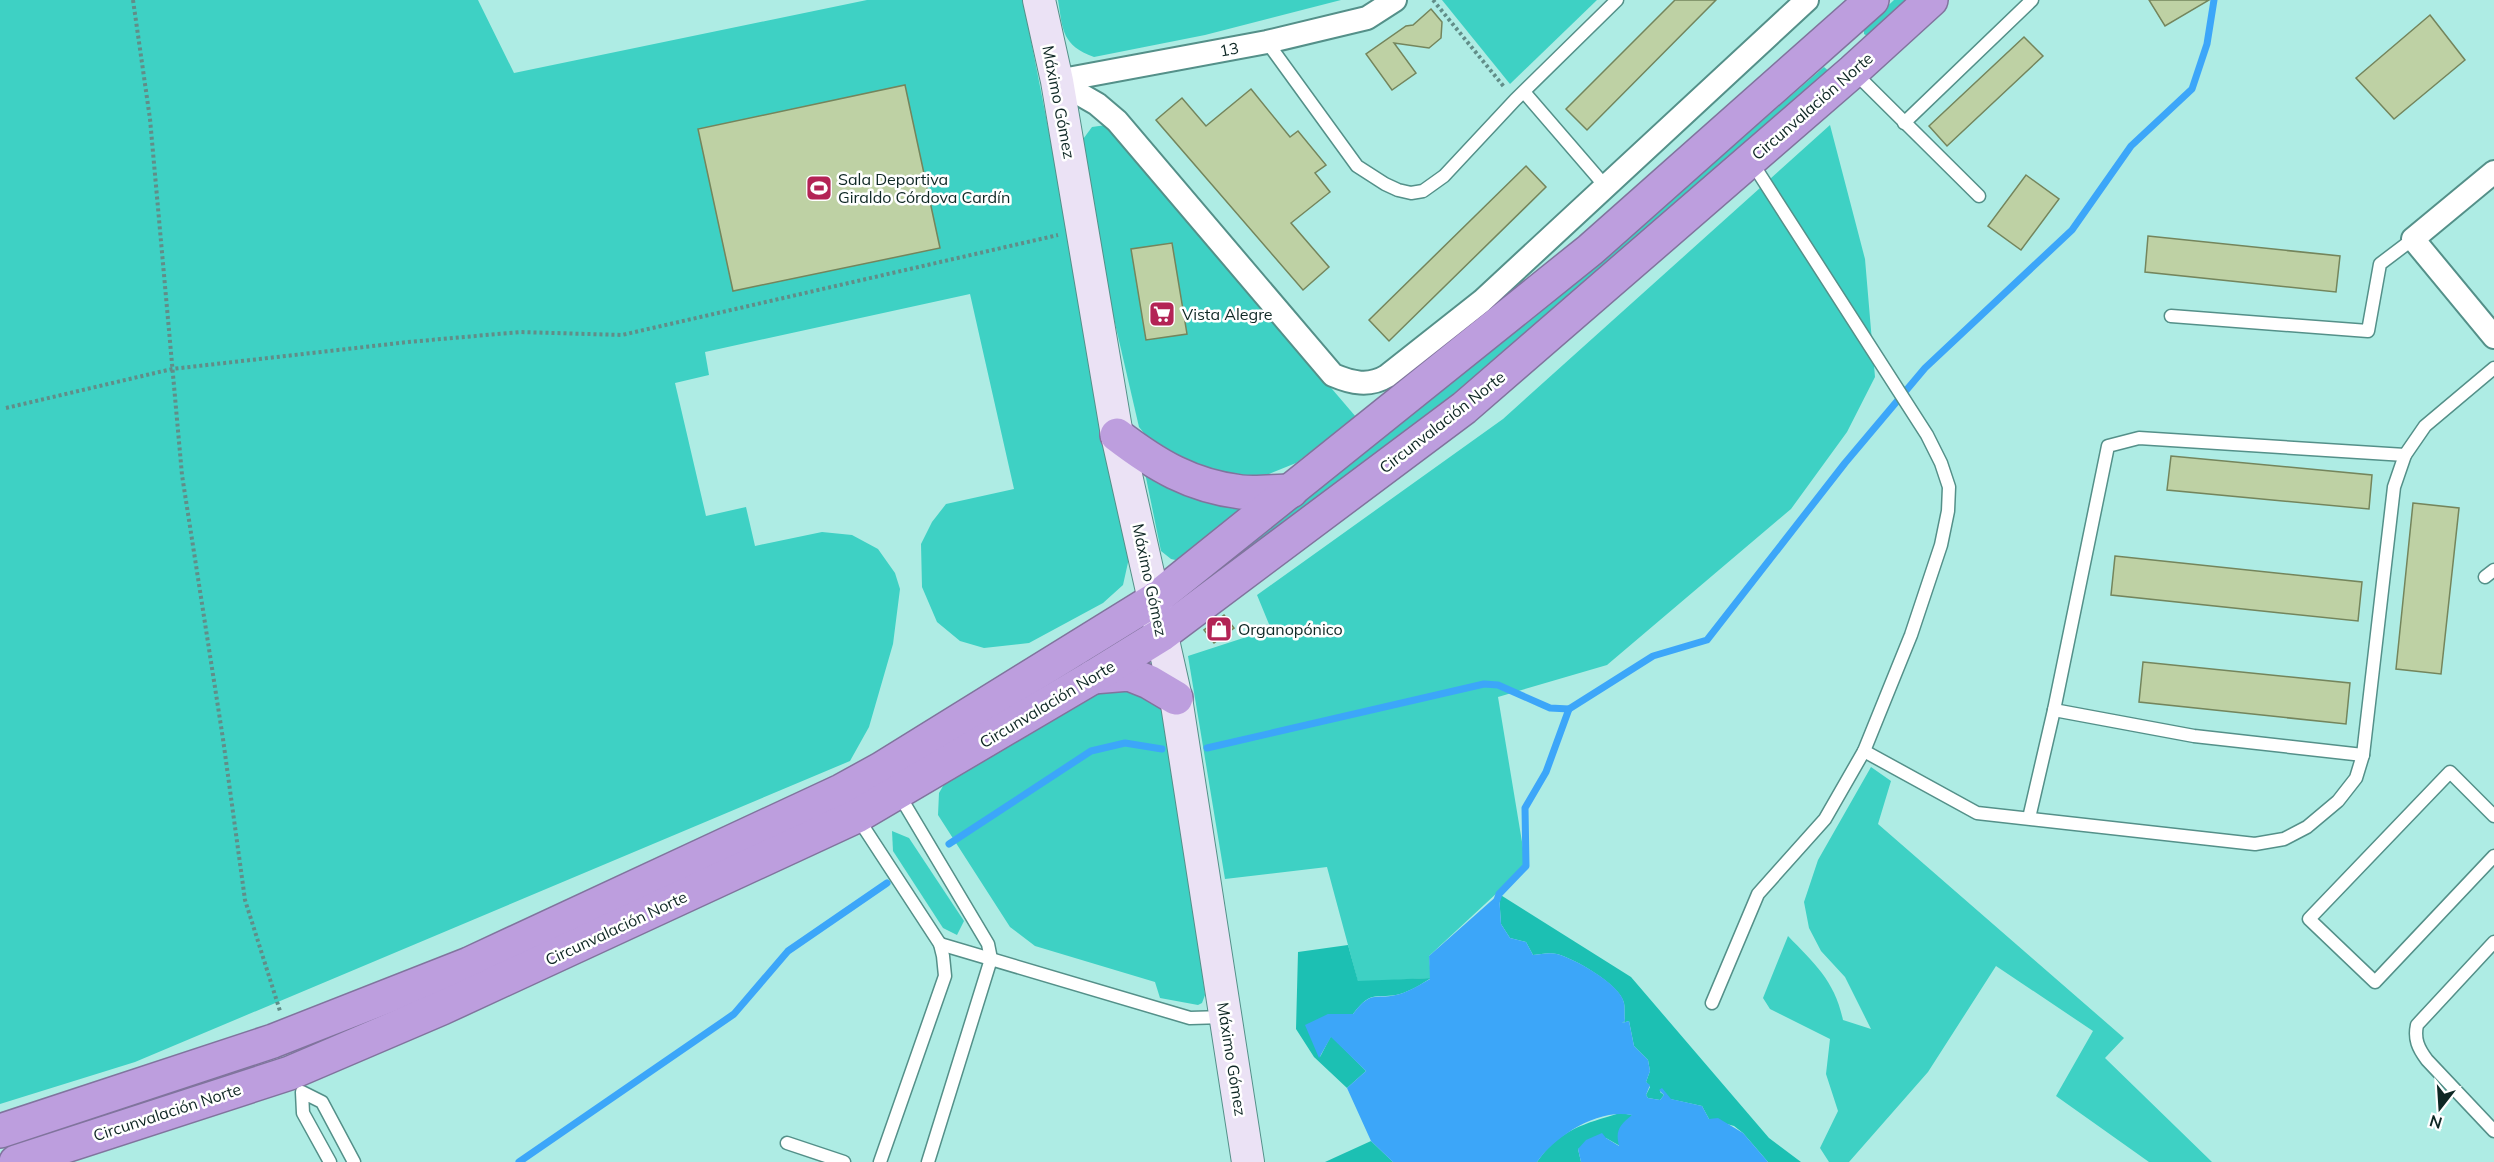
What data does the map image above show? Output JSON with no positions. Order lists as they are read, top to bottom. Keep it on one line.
{"streets":{"highway":["Circunvalación Norte"],"main road":["Máximo Gómez"],"street":["13"]},"crossings":[["13","Máximo Gómez"],["Máximo Gómez","Circunvalación Norte"]],"places":{"sports":["Sala Deportiva Giraldo Córdova Cardín"],"supermarket":["Vista Alegre"],"shop":["Organopónico"]},"north":"bottom"}
